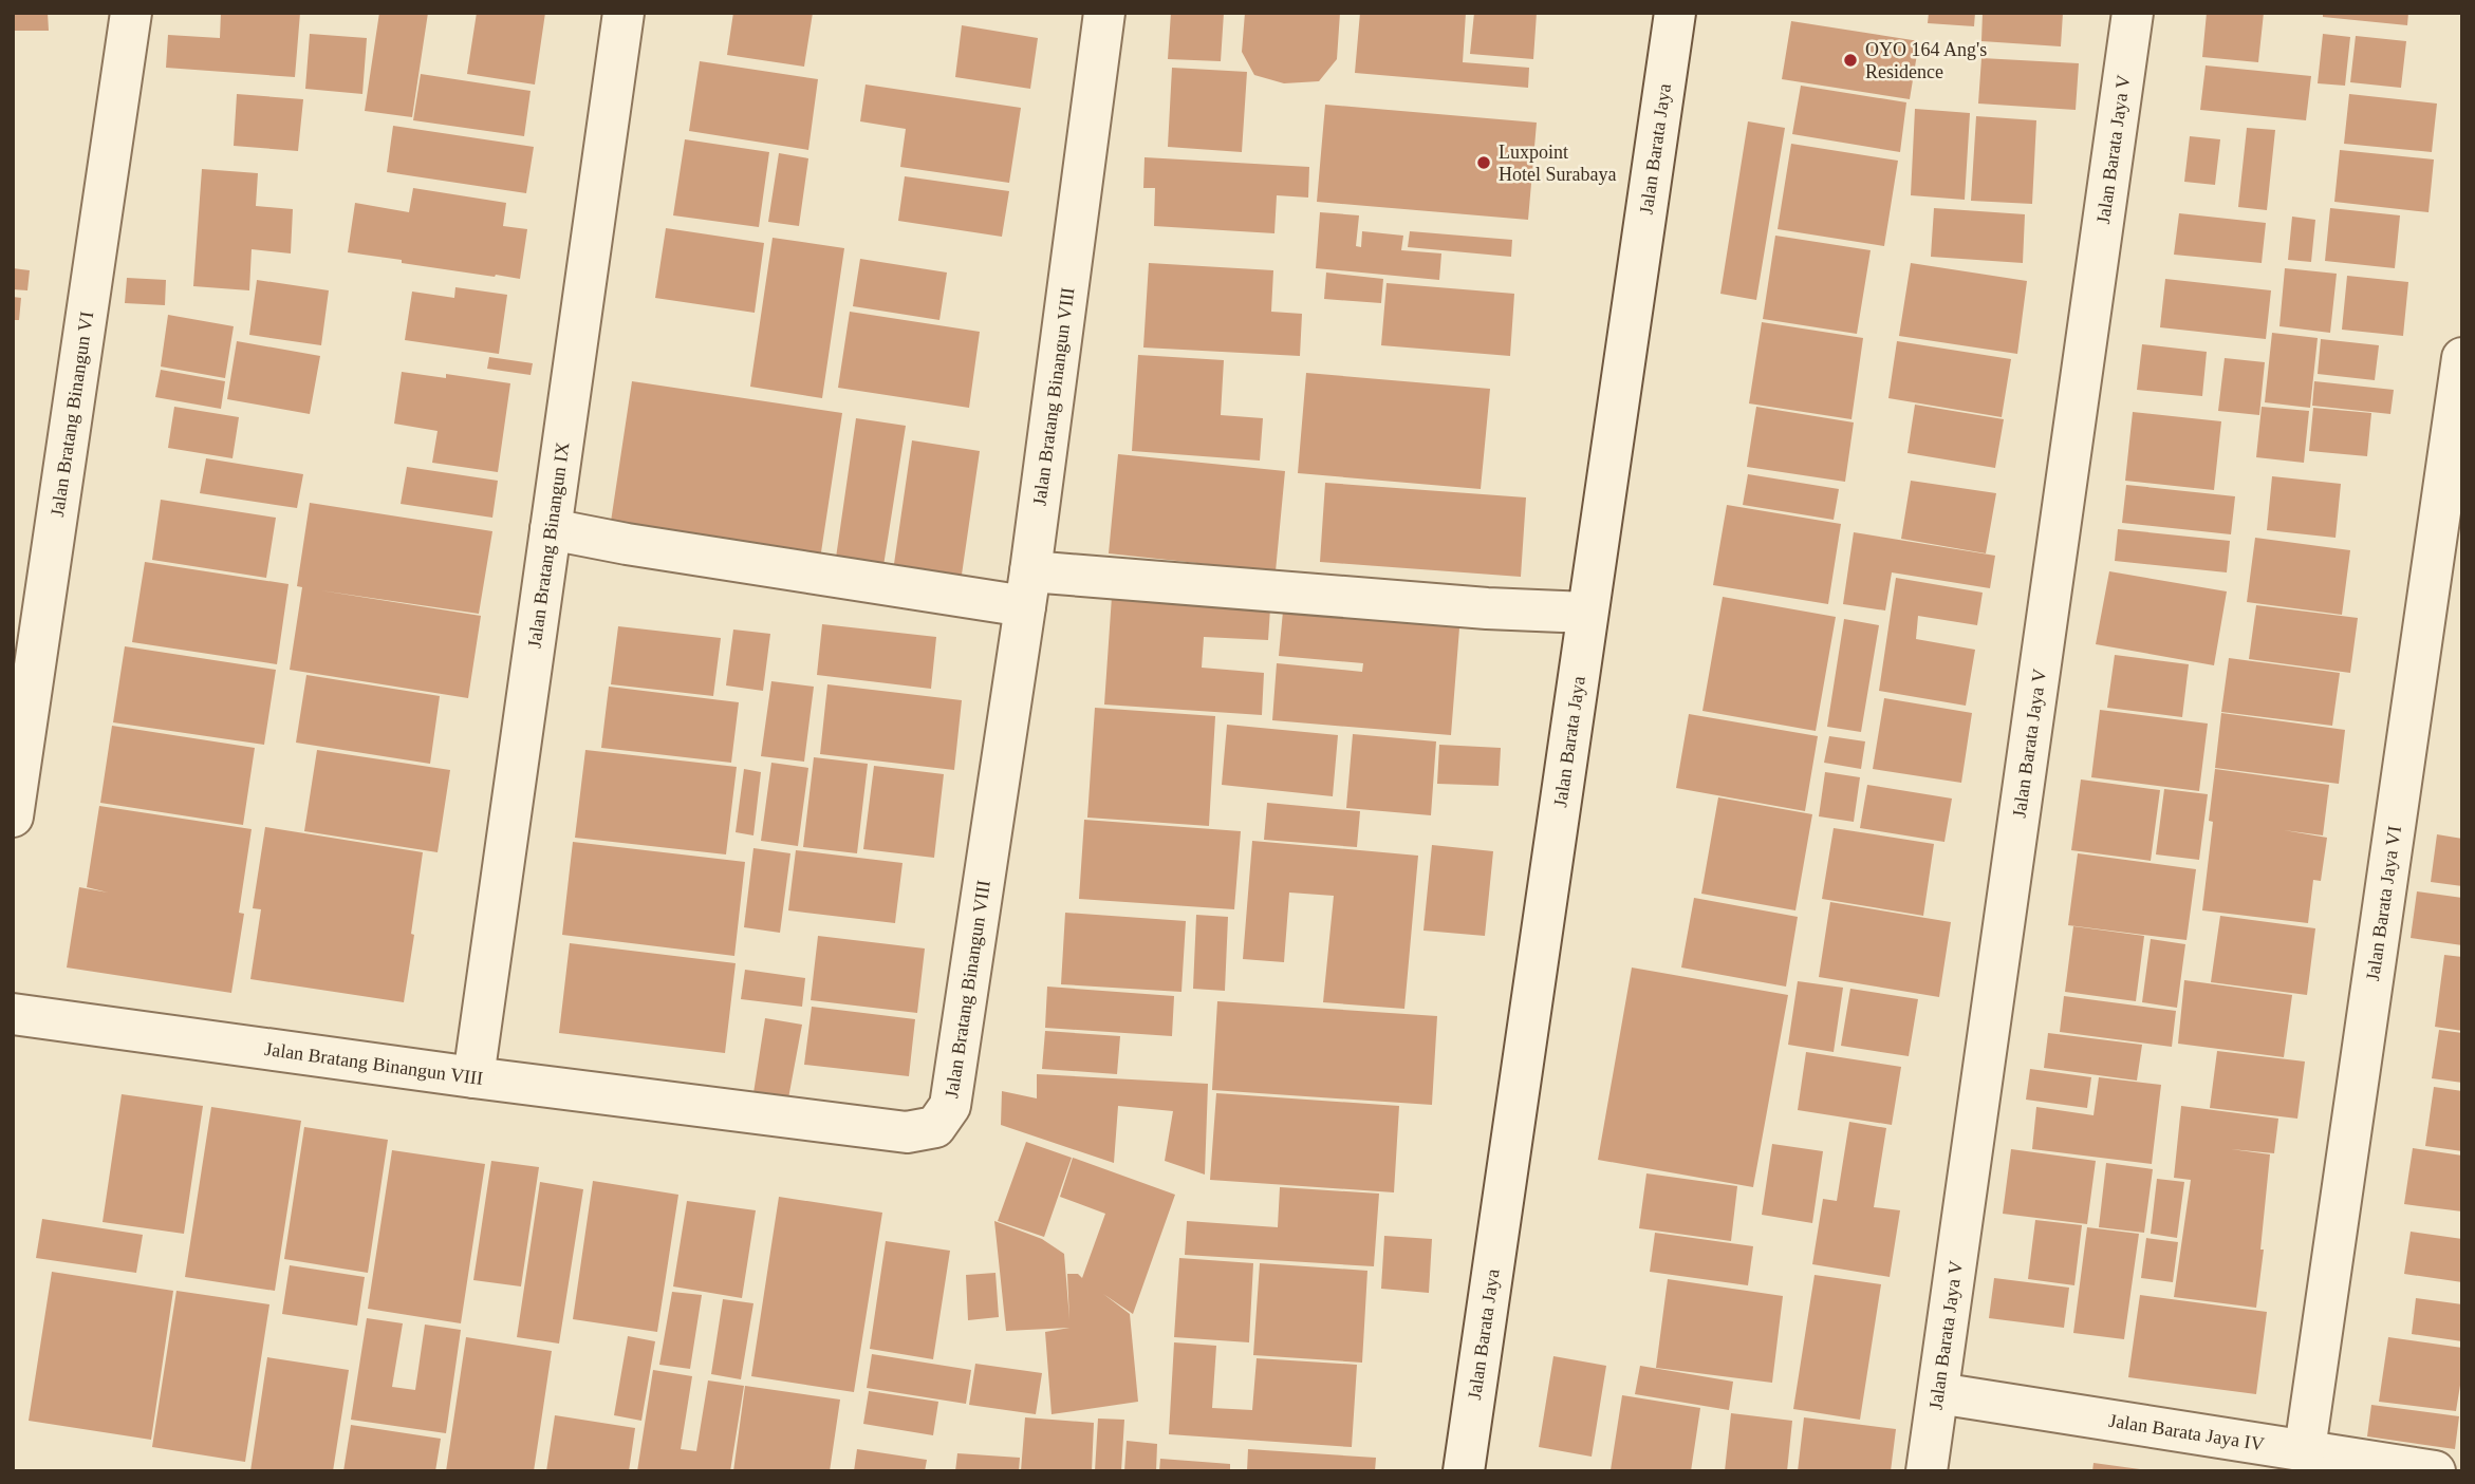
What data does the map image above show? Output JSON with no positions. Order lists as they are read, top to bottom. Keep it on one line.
{"streets":{"street":["Jalan Barata Jaya","Jalan Barata Jaya V","Jalan Bratang Binangun VIII","Jalan Bratang Binangun VI","Jalan Bratang Binangun IX","Jalan Barata Jaya VI","Jalan Barata Jaya IV"]},"crossings":[["Jalan Barata Jaya V","Jalan Barata Jaya IV"],["Jalan Bratang Binangun VIII","Jalan Bratang Binangun IX"],["Jalan Barata Jaya VI","Jalan Barata Jaya IV"]],"places":["OYO 164 Ang's Residence","Luxpoint Hotel Surabaya"]}
